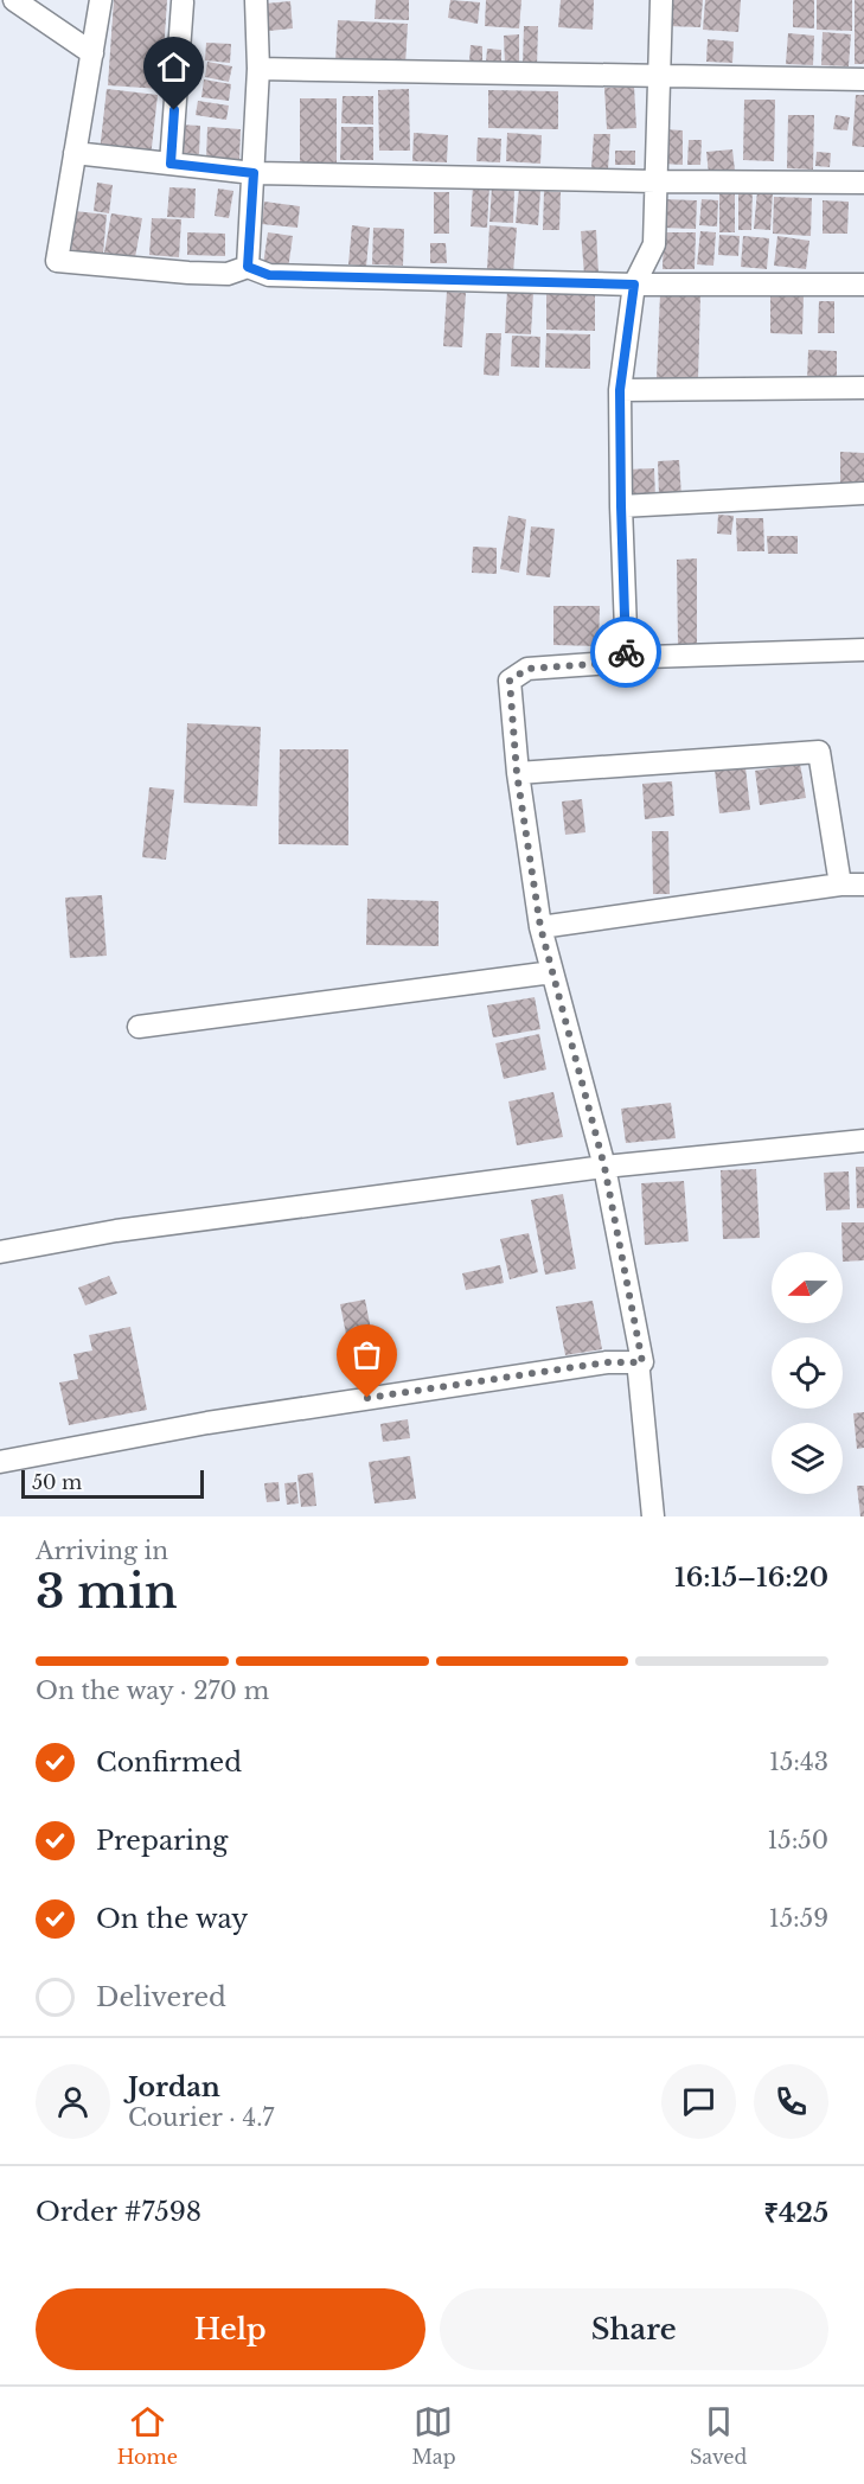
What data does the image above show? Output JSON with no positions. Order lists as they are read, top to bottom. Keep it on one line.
{"scale_bar":"50 m","north":"left","page":{"scale":"50 m","heading":["3 min","Arriving in","16:15–16:20"],"panel":["Jordan","Courier · 4.7","Order #7598","₹425"],"bar":"On the way · 270 m","list":[["Confirmed","15:43"],["Preparing","15:50"],["On the way","15:59"],"Delivered"],"buttons":["Help","Share"],"tabs":["Home","Map","Saved"]}}
